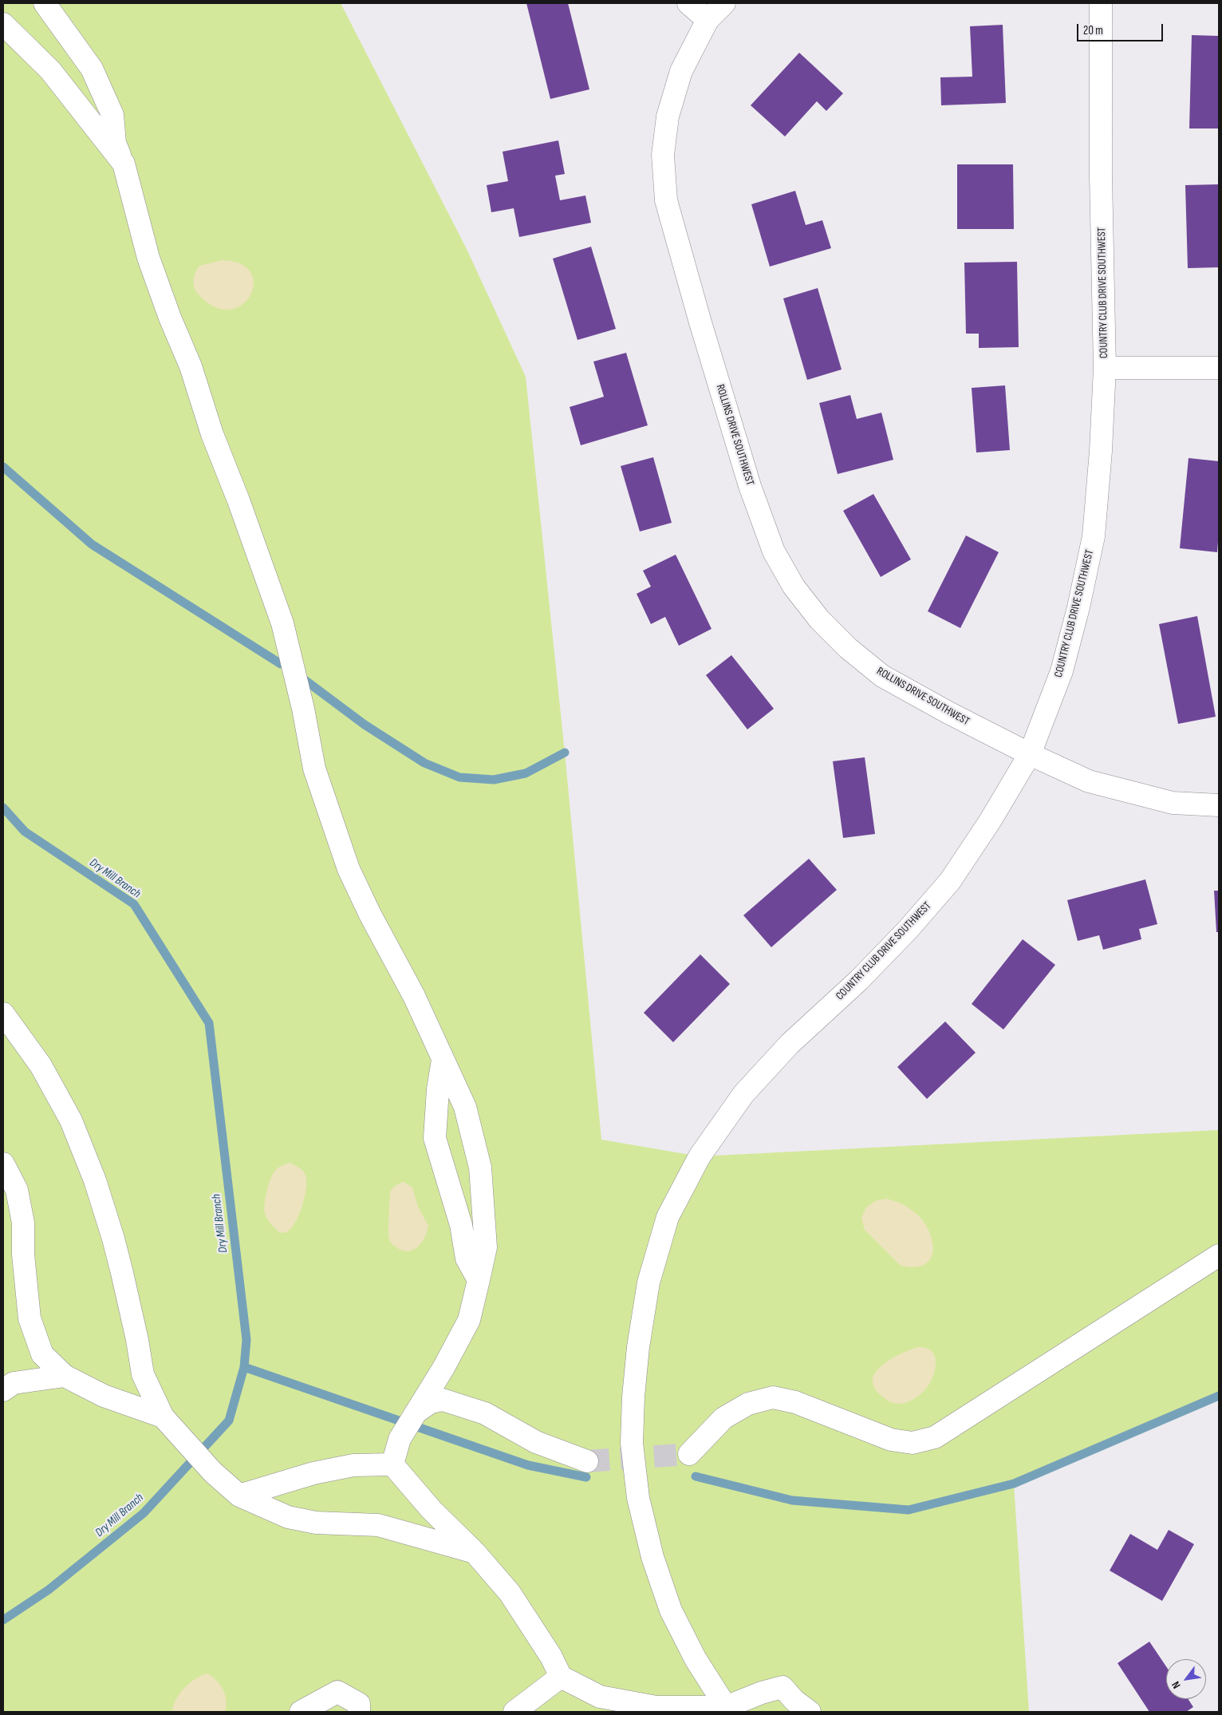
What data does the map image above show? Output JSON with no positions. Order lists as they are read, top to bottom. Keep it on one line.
{"streets":{"street":["COUNTRY CLUB DRIVE SOUTHWEST","ROLLINS DRIVE SOUTHWEST"]},"crossings":[["COUNTRY CLUB DRIVE SOUTHWEST","ROLLINS DRIVE SOUTHWEST"]],"water":["Dry Mill Branch"],"scale_bar":"20 m","north":"bottom left"}
